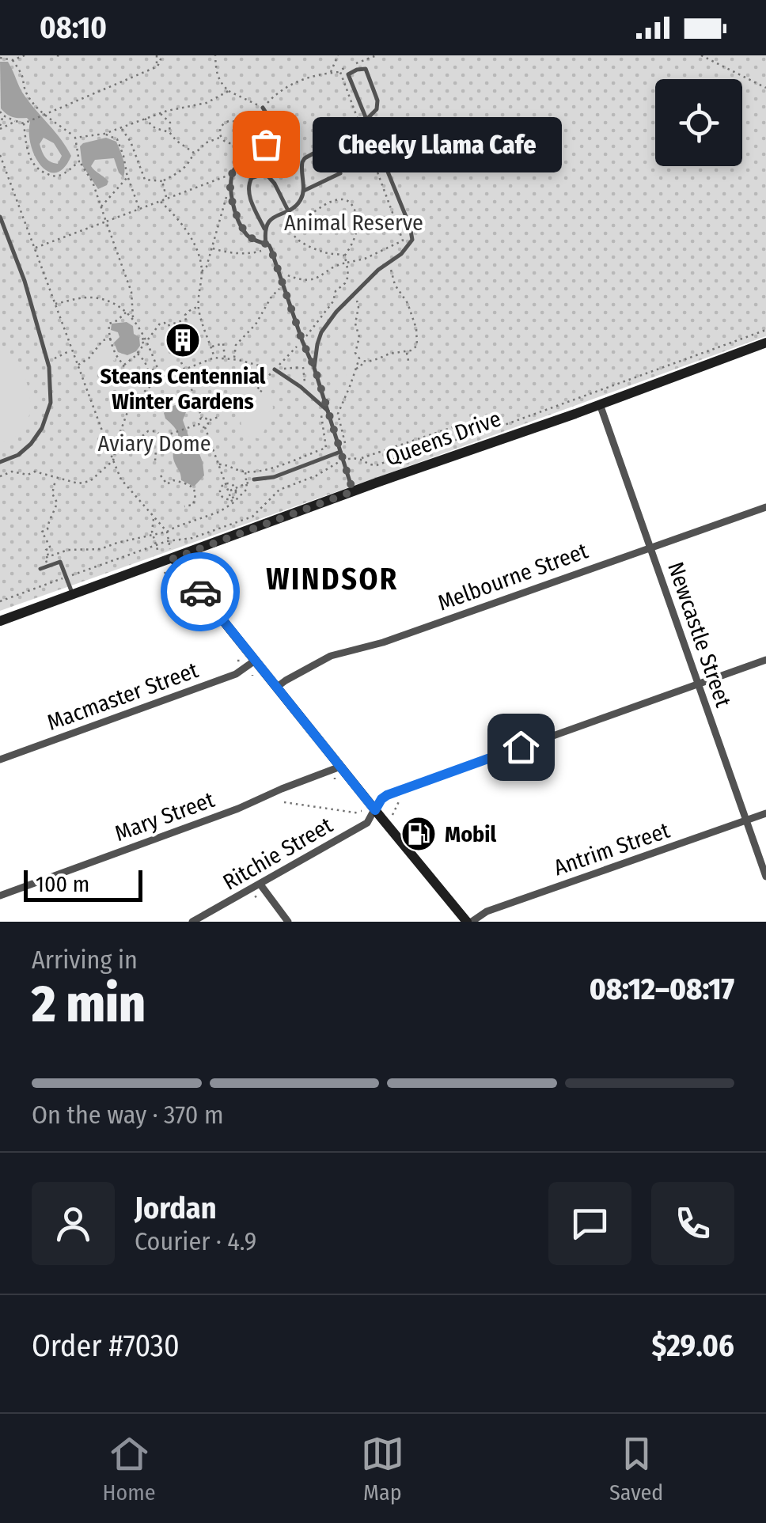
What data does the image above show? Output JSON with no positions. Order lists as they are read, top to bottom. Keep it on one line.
{"streets":{"main road":["Queens Drive"],"street":["Melbourne Street","Newcastle Street","Macmaster Street","Mary Street","Antrim Street","Ritchie Street"]},"crossings":[["Queens Drive","Newcastle Street"],["Melbourne Street","Newcastle Street"],["Newcastle Street","Antrim Street"],["Newcastle Street","Ritchie Street"]],"districts":["WINDSOR"],"parks":["Animal Reserve","Aviary Dome"],"places":{"other":["Cheeky Llama Cafe"],"building":["Steans Centennial Winter Gardens"],"fuel station":["Mobil"]},"scale_bar":"100 m","page":{"status":"08:10","bubble":"Cheeky Llama Cafe","scale":"100 m","heading":["2 min","Arriving in","08:12–08:17"],"panel":["Jordan","Courier · 4.9","Order #7030","$29.06"],"bar":"On the way · 370 m","tabs":["Home","Map","Saved"]}}
